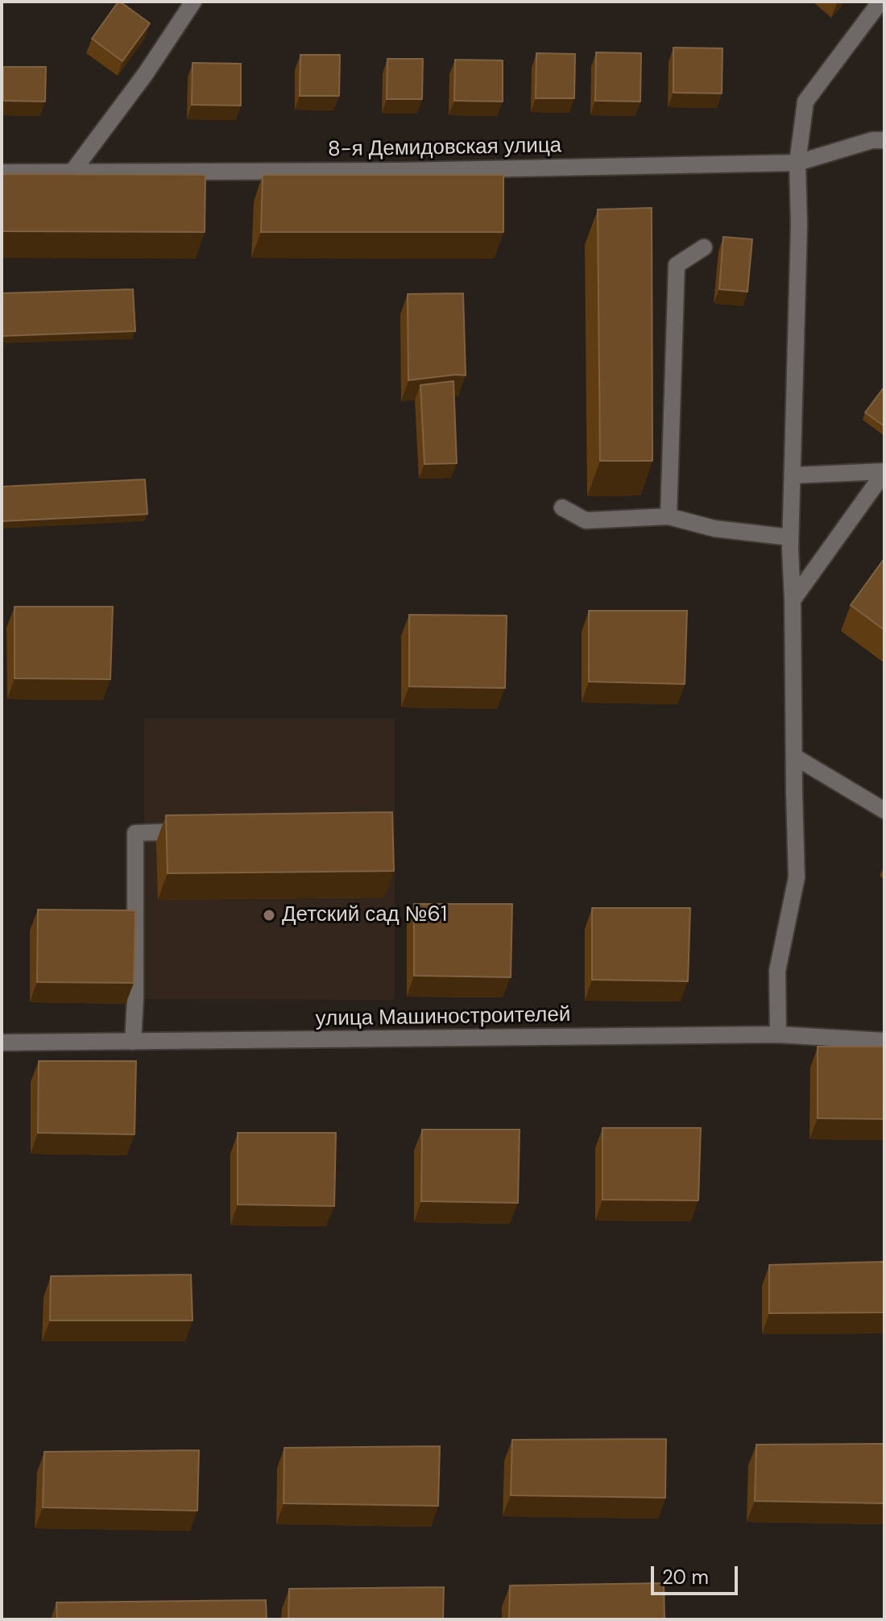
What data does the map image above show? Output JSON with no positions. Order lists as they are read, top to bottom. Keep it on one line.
{"streets":{"street":["8-я Демидовская улица","улица Машиностроителей"]},"places":["Детский сад №61"],"scale_bar":"20 m"}
